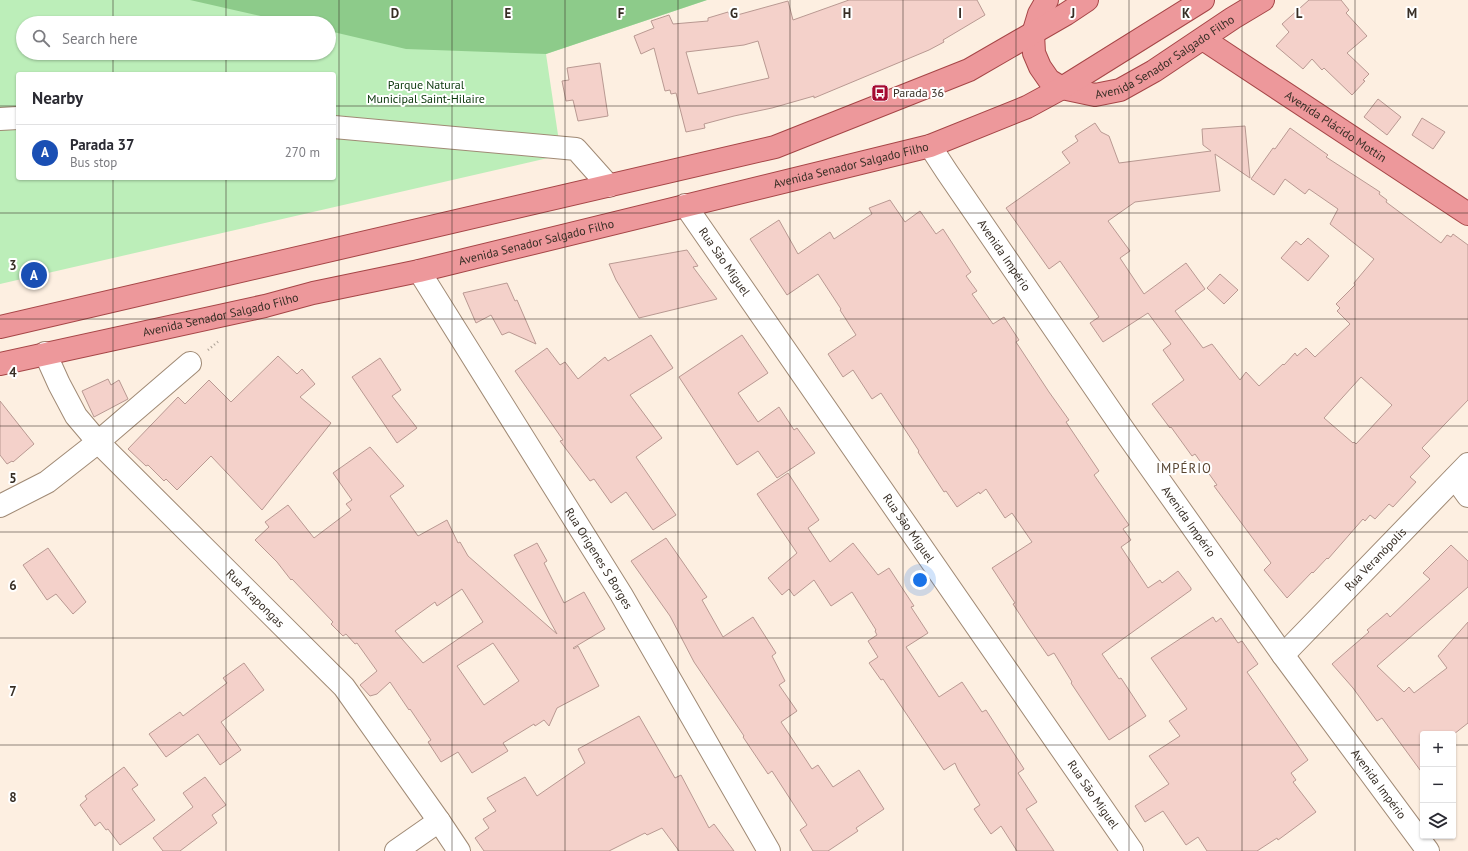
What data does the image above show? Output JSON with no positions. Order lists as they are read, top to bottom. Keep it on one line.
{"streets":{"main road":["Avenida Senador Salgado Filho","Avenida Plácido Mottin"],"street":["Avenida Império","Rua São Miguel","Rua Origenes S Borges","Rua Veranópolis","Rua Arapongas"]},"crossings":[["Avenida Senador Salgado Filho","Avenida Plácido Mottin"],["Avenida Senador Salgado Filho","Avenida Império"],["Avenida Senador Salgado Filho","Rua São Miguel"],["Avenida Senador Salgado Filho","Rua Origenes S Borges"],["Avenida Senador Salgado Filho","Rua Arapongas"],["Avenida Império","Rua Veranópolis"]],"districts":["IMPÉRIO"],"parks":["Parque Natural Municipal Saint-Hilaire"],"places":{"bus stop":["Parada 36"]},"page":{"search":"Search here","heading":"Nearby","list":[{"mark":"A","name":"Parada 37","note":"Bus stop","value":"270 m"}],"pins":"A","map_buttons":["+","−"]},"grid":{"columns":["D","E","F","G","H","I","J","K","L","M"],"rows":["3","4","5","6","7","8"]}}
